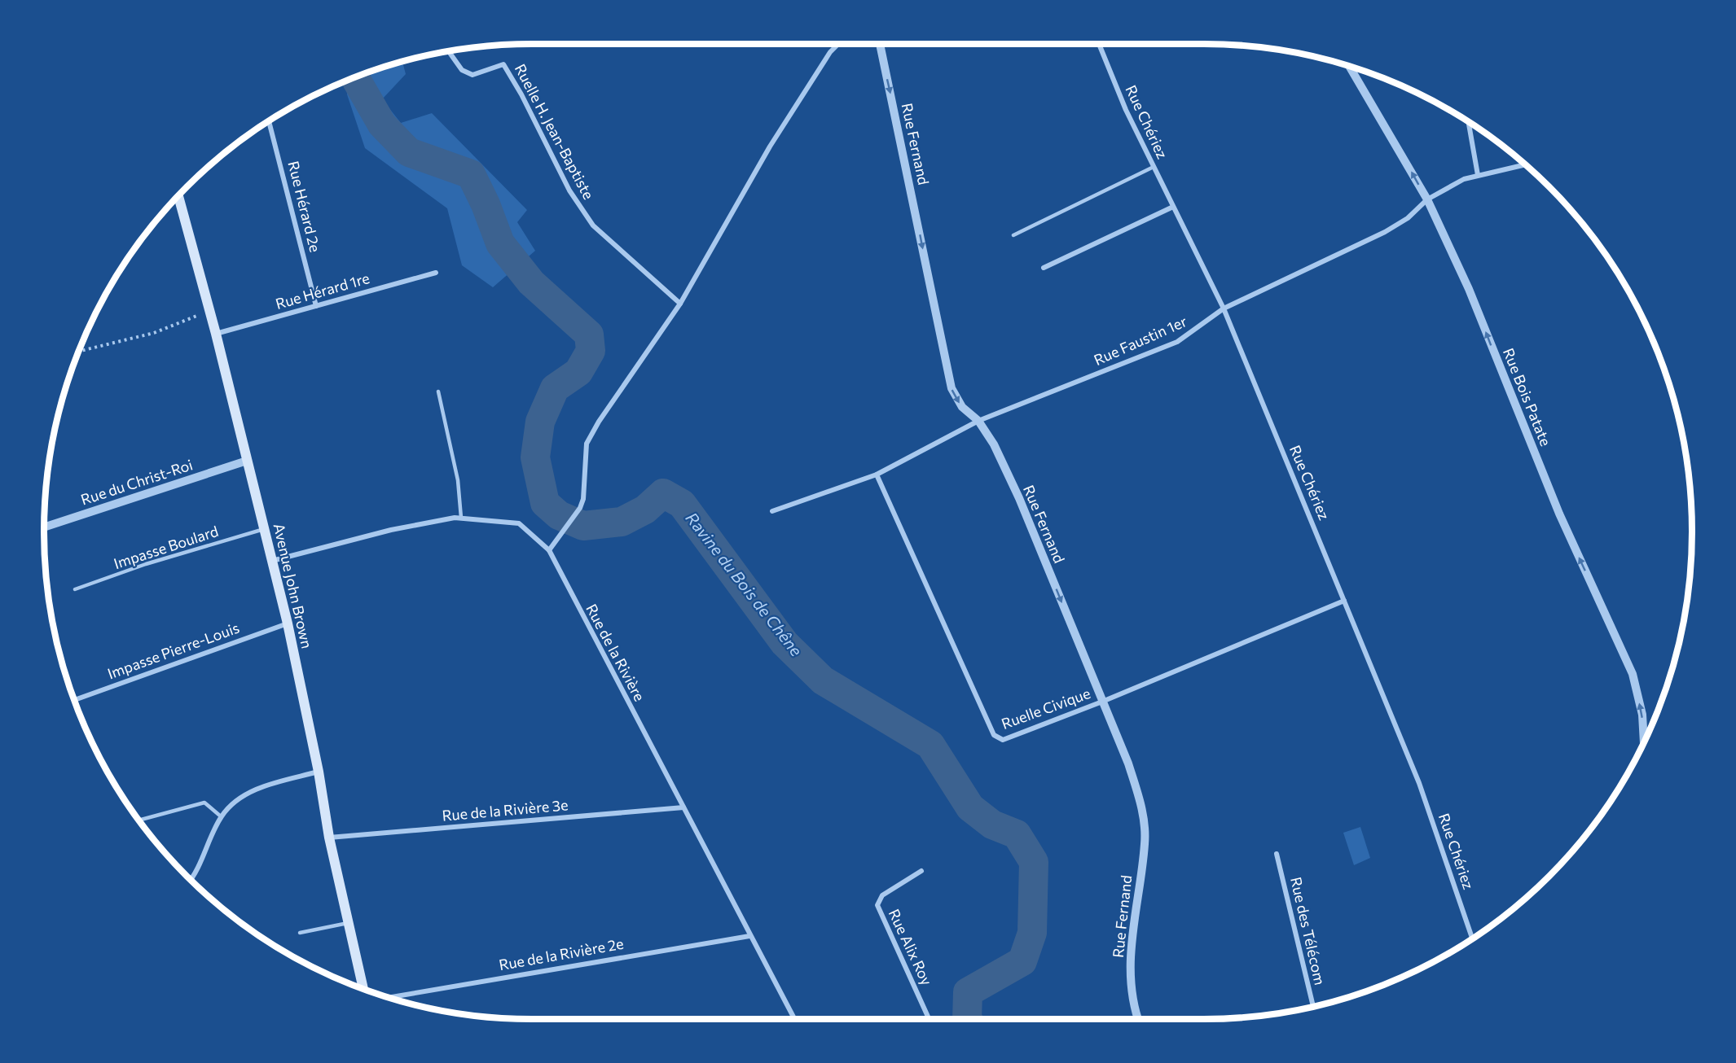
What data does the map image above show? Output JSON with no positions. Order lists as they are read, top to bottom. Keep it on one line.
{"streets":{"main road":["Avenue John Brown"],"street":["Rue Chériez","Ruelle H. Jean-Baptiste","Rue Fernand","Rue Hérard 2e","Rue Hérard 1re","Rue Faustin 1er","Rue Bois Patate","Rue du Christ-Roi","Impasse Pierre-Louis","Rue de la Rivière","Ruelle Civique","Rue de la Rivière 3e","Rue des Télécom","Rue Alix Roy","Rue de la Rivière 2e"],"lane":["Impasse Boulard"]},"crossings":[["Rue Chériez","Rue Faustin 1er"],["Rue Chériez","Ruelle Civique"],["Rue Fernand","Rue Faustin 1er"],["Rue Fernand","Ruelle Civique"],["Rue Hérard 2e","Rue Hérard 1re"],["Rue Hérard 1re","Avenue John Brown"],["Rue Faustin 1er","Rue Bois Patate"],["Rue Faustin 1er","Ruelle Civique"],["Rue du Christ-Roi","Avenue John Brown"],["Impasse Boulard","Avenue John Brown"],["Avenue John Brown","Impasse Pierre-Louis"],["Avenue John Brown","Rue de la Rivière"],["Avenue John Brown","Rue de la Rivière 3e"],["Rue de la Rivière","Rue de la Rivière 3e"],["Rue de la Rivière","Rue de la Rivière 2e"]],"one_way":["Rue Fernand","Rue Bois Patate"],"water":["Ravine du Bois de Chêne"]}
